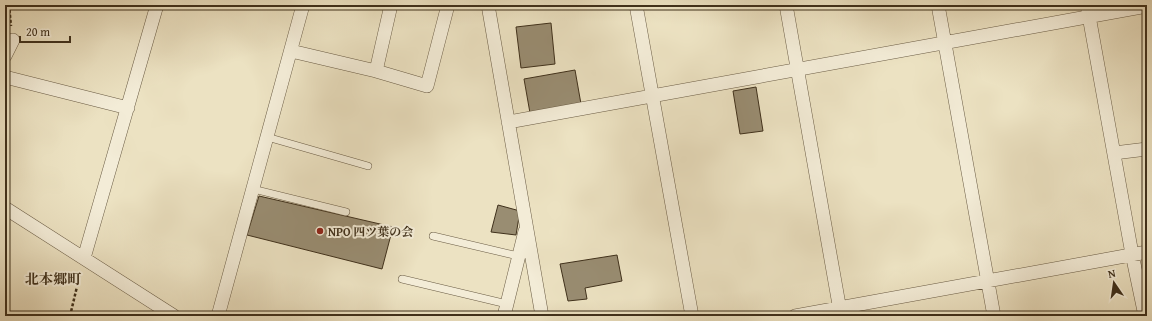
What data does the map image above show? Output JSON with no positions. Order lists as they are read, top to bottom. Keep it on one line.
{"districts":["北本郷町"],"places":["NPO 四ツ葉の会"],"scale_bar":"20 m","north":"top"}
